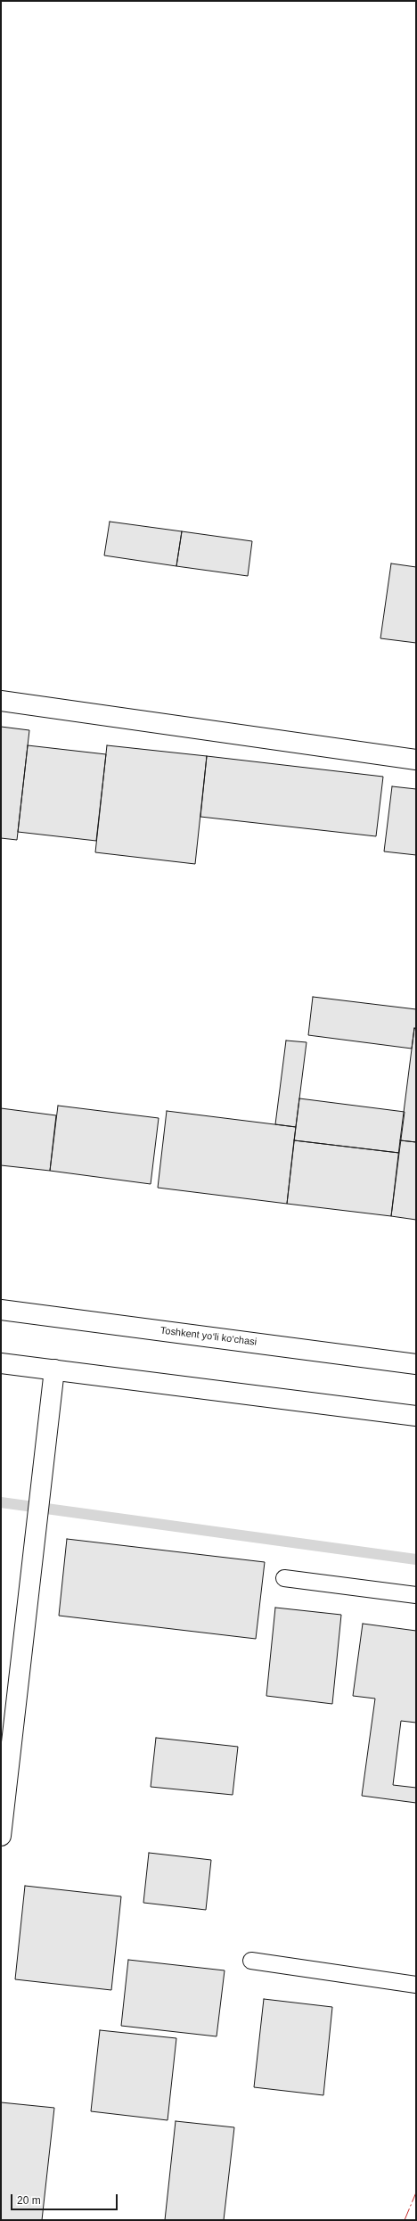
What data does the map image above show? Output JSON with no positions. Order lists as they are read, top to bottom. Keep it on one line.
{"streets":{"main road":["Toshkent yo‘li ko‘chasi"]},"scale_bar":"20 m"}
